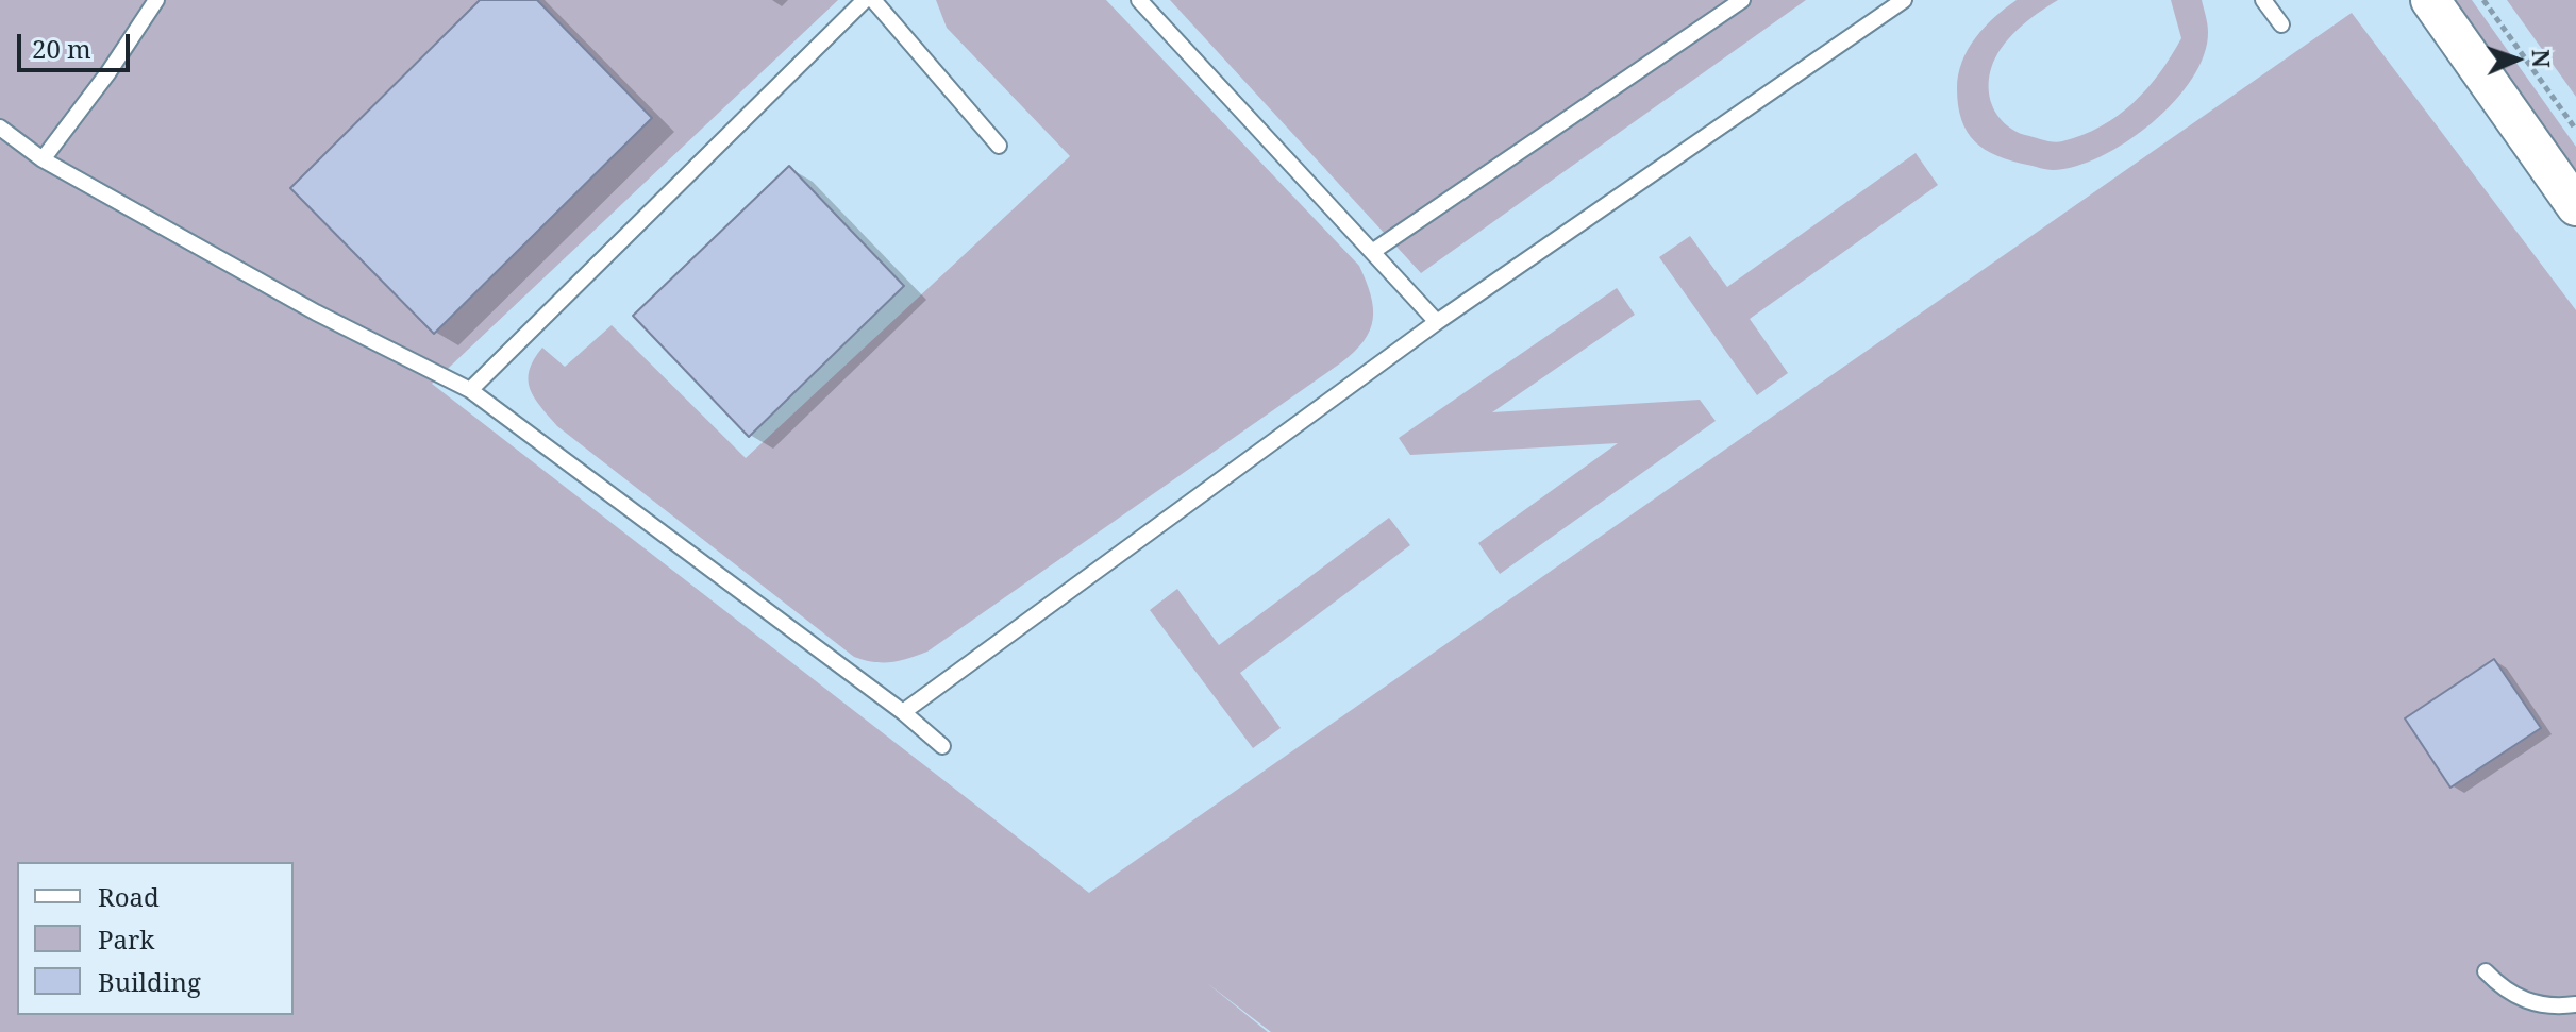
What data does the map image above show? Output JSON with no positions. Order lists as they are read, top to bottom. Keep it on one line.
{"legend":["Road","Park","Building"],"scale_bar":"20 m","north":"right"}
